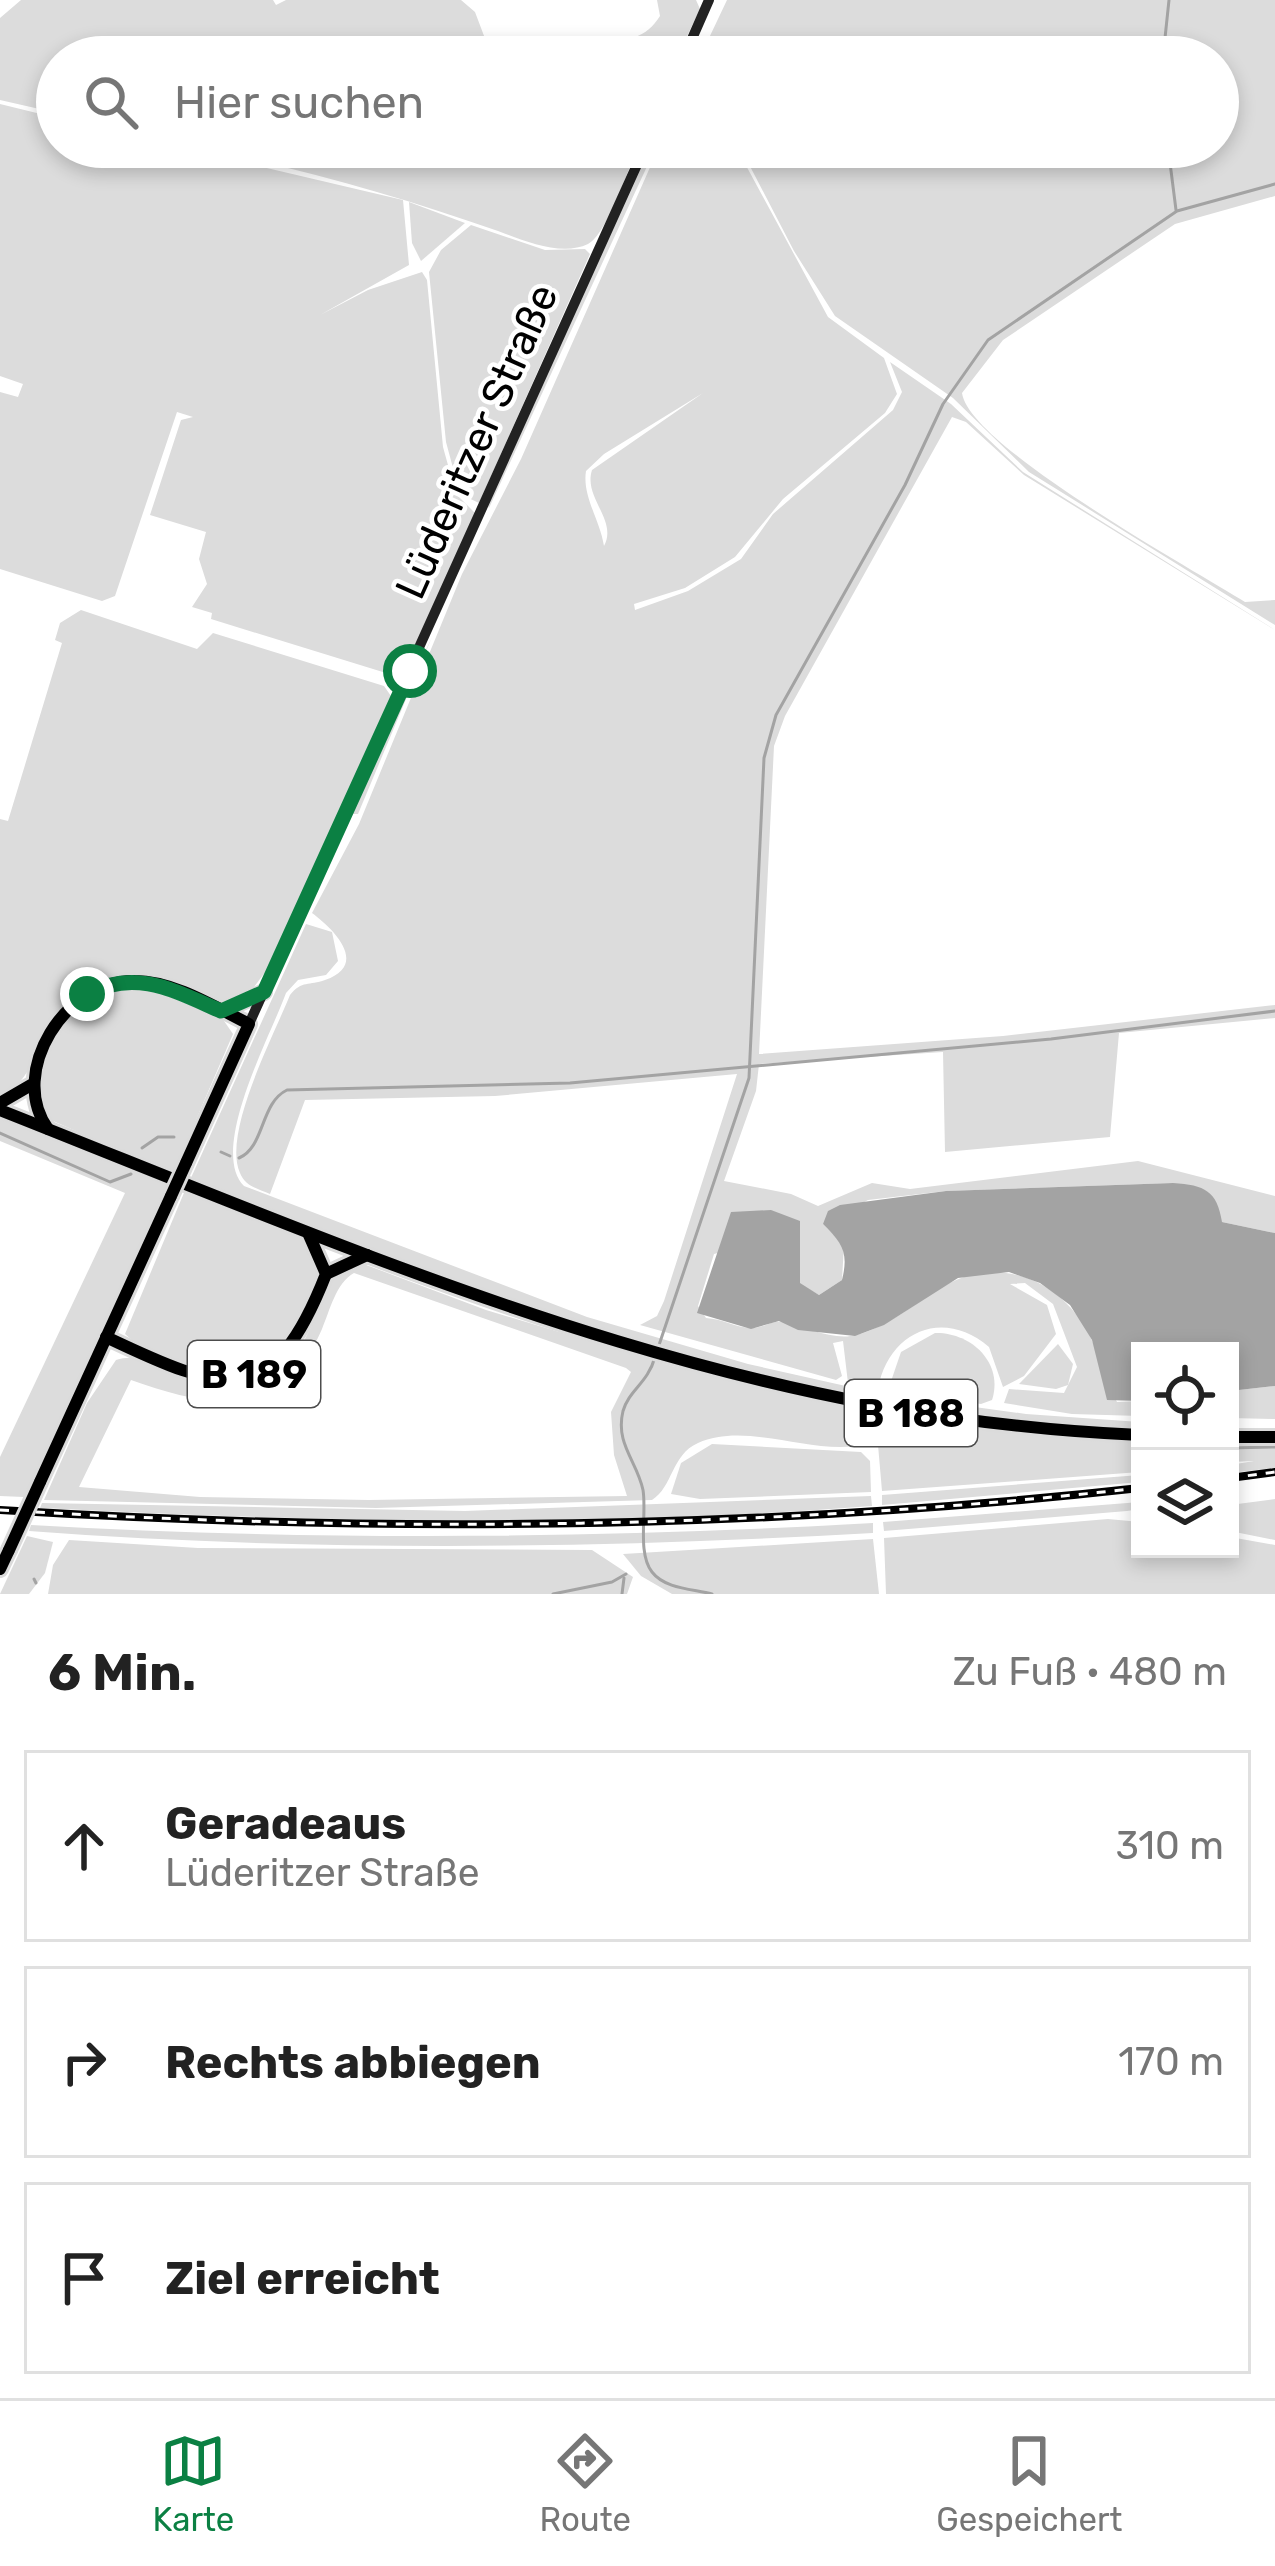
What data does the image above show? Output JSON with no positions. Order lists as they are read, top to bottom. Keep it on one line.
{"streets":{"main road":["Lüderitzer Straße","B 189","B 188"]},"page":{"search":"Hier suchen","heading":["6 Min.","Zu Fuß · 480 m"],"list":[["Geradeaus","Lüderitzer Straße","310 m"],["Rechts abbiegen","170 m"],"Ziel erreicht"],"nav":["Karte","Route","Gespeichert"]}}
